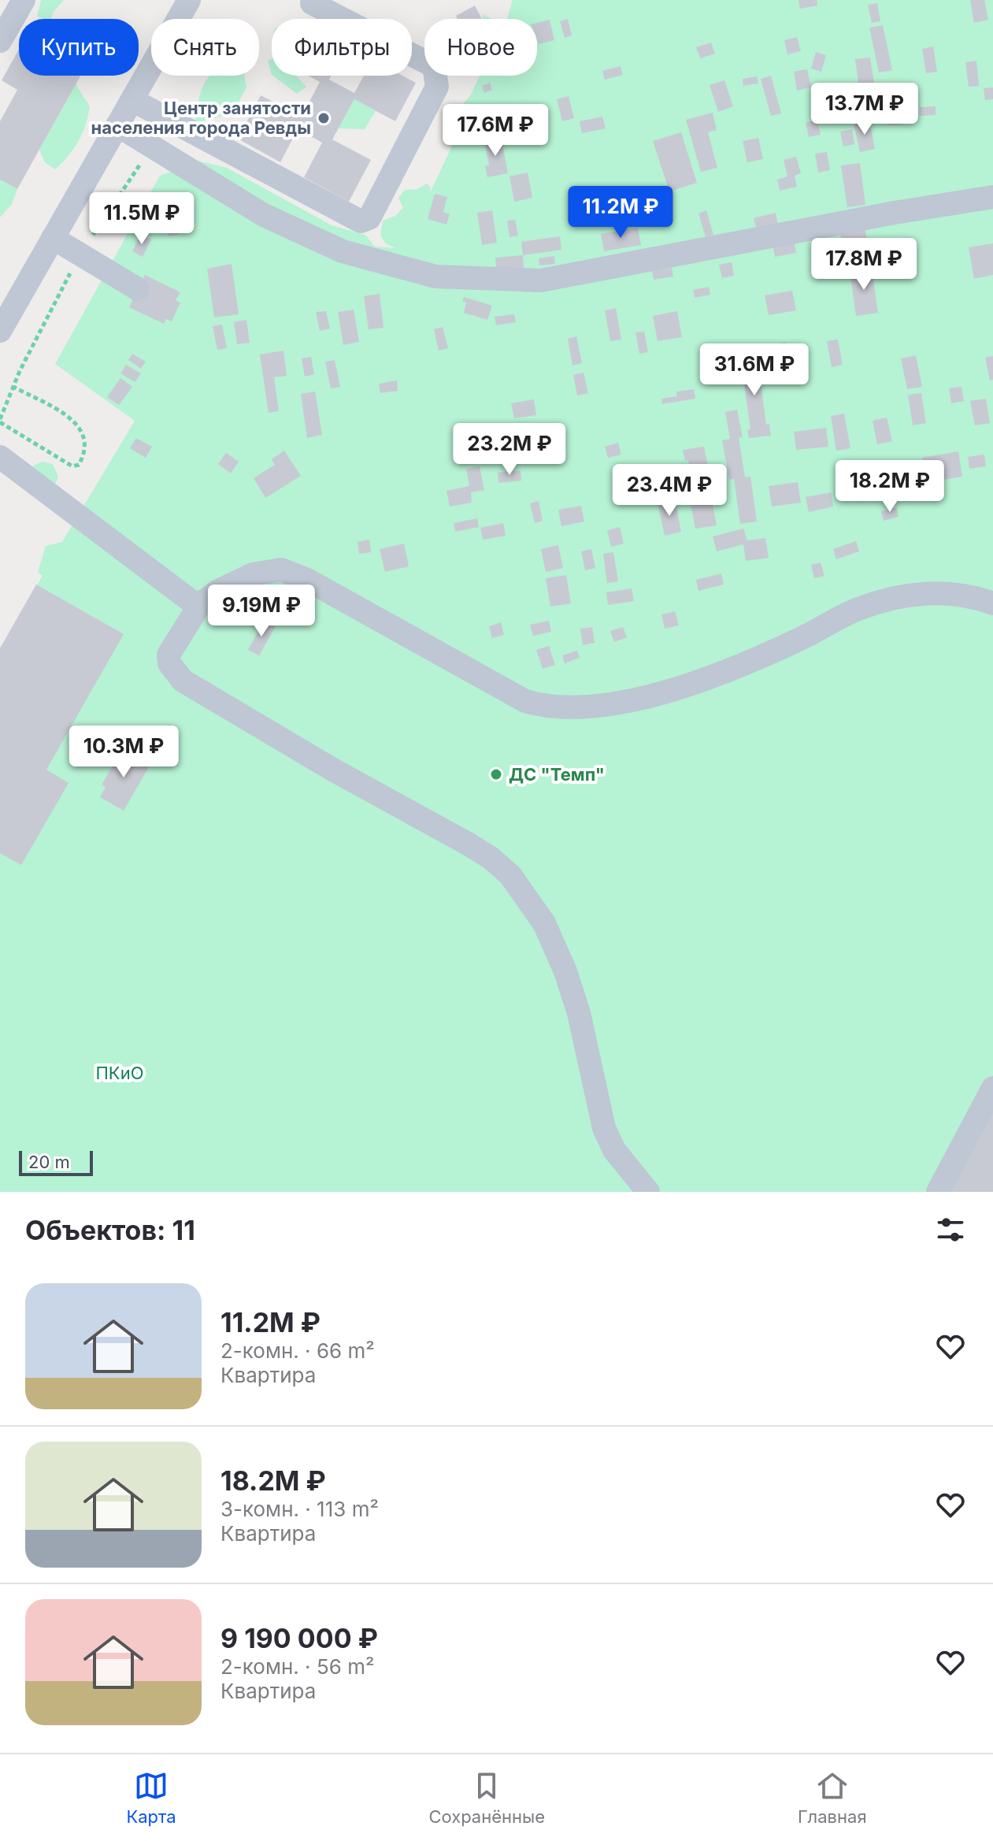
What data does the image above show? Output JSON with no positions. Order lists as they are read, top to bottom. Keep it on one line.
{"parks":["ПКиО"],"places":["Центр занятости населения города Ревды","ДС \"Темп\""],"scale_bar":"20 m","page":{"chip":["Купить","Снять","Фильтры","Новое"],"price":["13.7M ₽","17.6M ₽","11.2M ₽","11.5M ₽","17.8M ₽","31.6M ₽","23.2M ₽","18.2M ₽","23.4M ₽","9.19M ₽","10.3M ₽"],"scale":"20 m","heading":"Объектов: 11","list":[{"name":"11.2M ₽","note":"2-комн. · 66 m² · Квартира"},{"name":"18.2M ₽","note":"3-комн. · 113 m² · Квартира"},{"name":"9 190 000 ₽","note":"2-комн. · 56 m² · Квартира"}],"tabs":["Карта","Сохранённые","Главная"]}}
